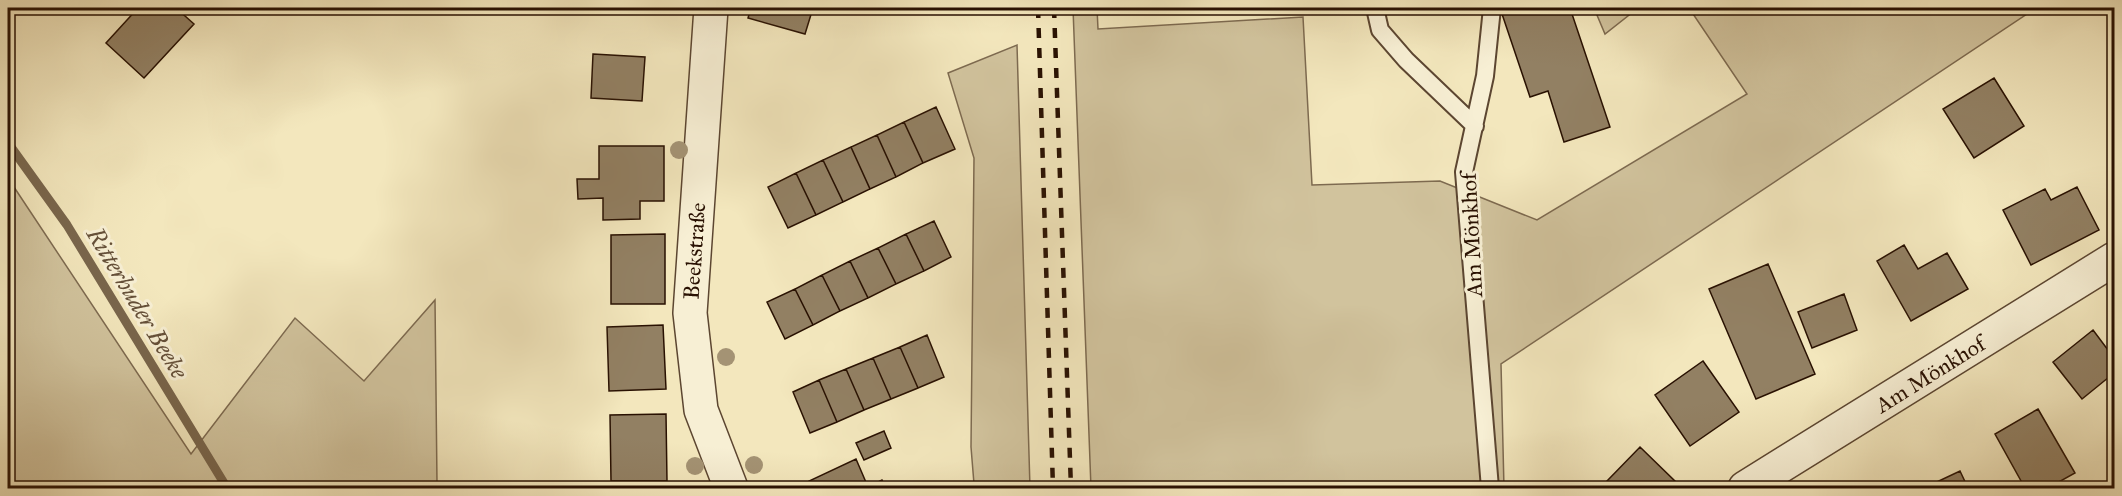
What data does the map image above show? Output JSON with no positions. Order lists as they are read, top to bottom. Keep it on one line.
{"streets":{"street":["Am Mönkhof","Beekstraße"]},"water":["Ritterhuder Beeke"]}
